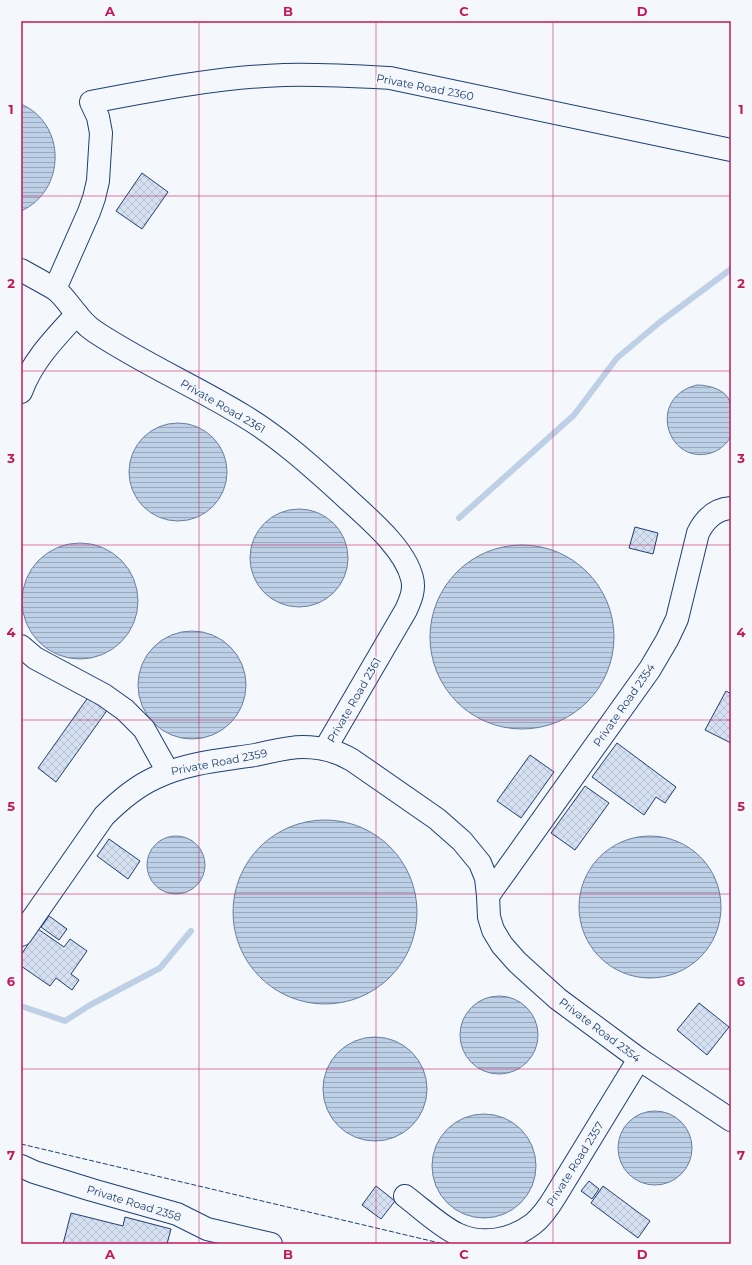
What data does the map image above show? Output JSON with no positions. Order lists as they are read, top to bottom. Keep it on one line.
{"streets":{"lane":["Private Road 2360","Private Road 2361","Private Road 2354","Private Road 2359","Private Road 2357","Private Road 2358"]},"crossings":[["Private Road 2360","Private Road 2361"],["Private Road 2361","Private Road 2354"],["Private Road 2361","Private Road 2359"],["Private Road 2354","Private Road 2359"],["Private Road 2354","Private Road 2357"]],"grid":{"columns":["A","B","C","D"],"rows":["1","2","3","4","5","6","7"]}}
